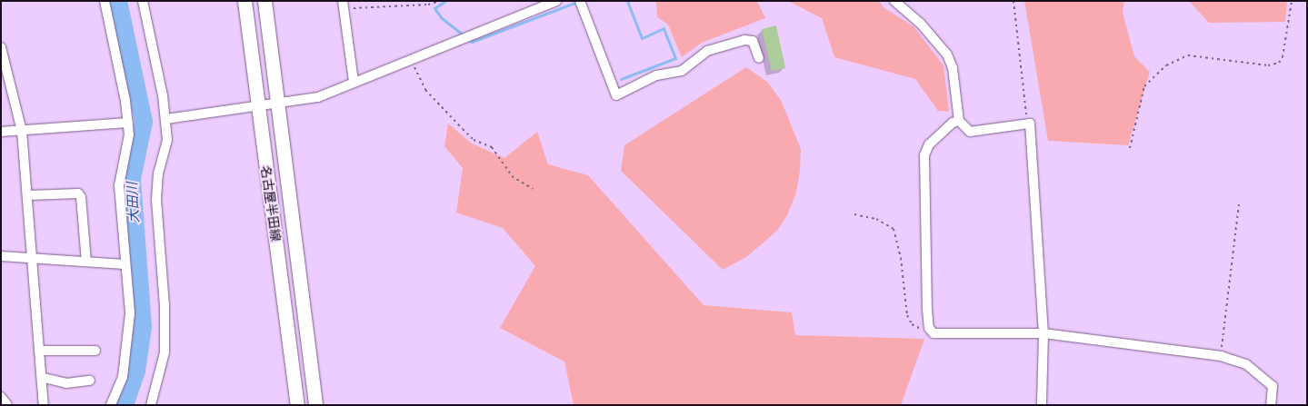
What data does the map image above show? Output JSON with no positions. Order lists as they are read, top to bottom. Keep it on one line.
{"streets":{"main road":["名古屋半田線"]},"water":["大田川"]}
